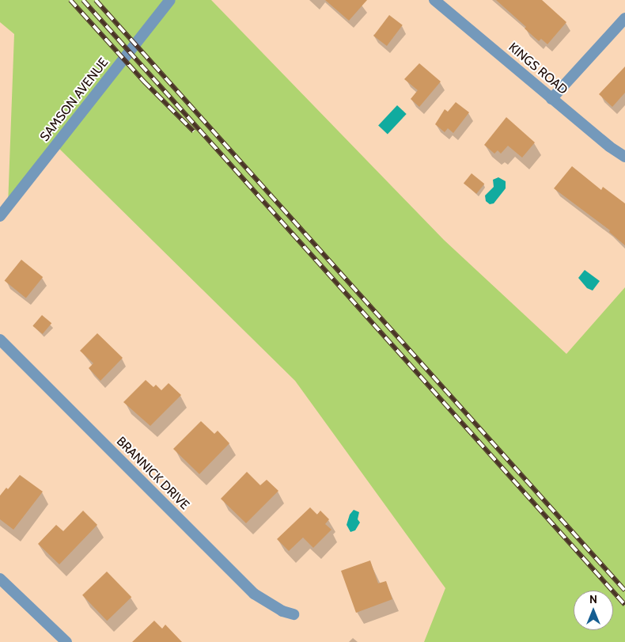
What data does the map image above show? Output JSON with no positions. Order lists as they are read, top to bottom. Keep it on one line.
{"streets":{"street":["KINGS ROAD","SAMSON AVENUE","BRANNICK DRIVE"]},"north":"top"}
